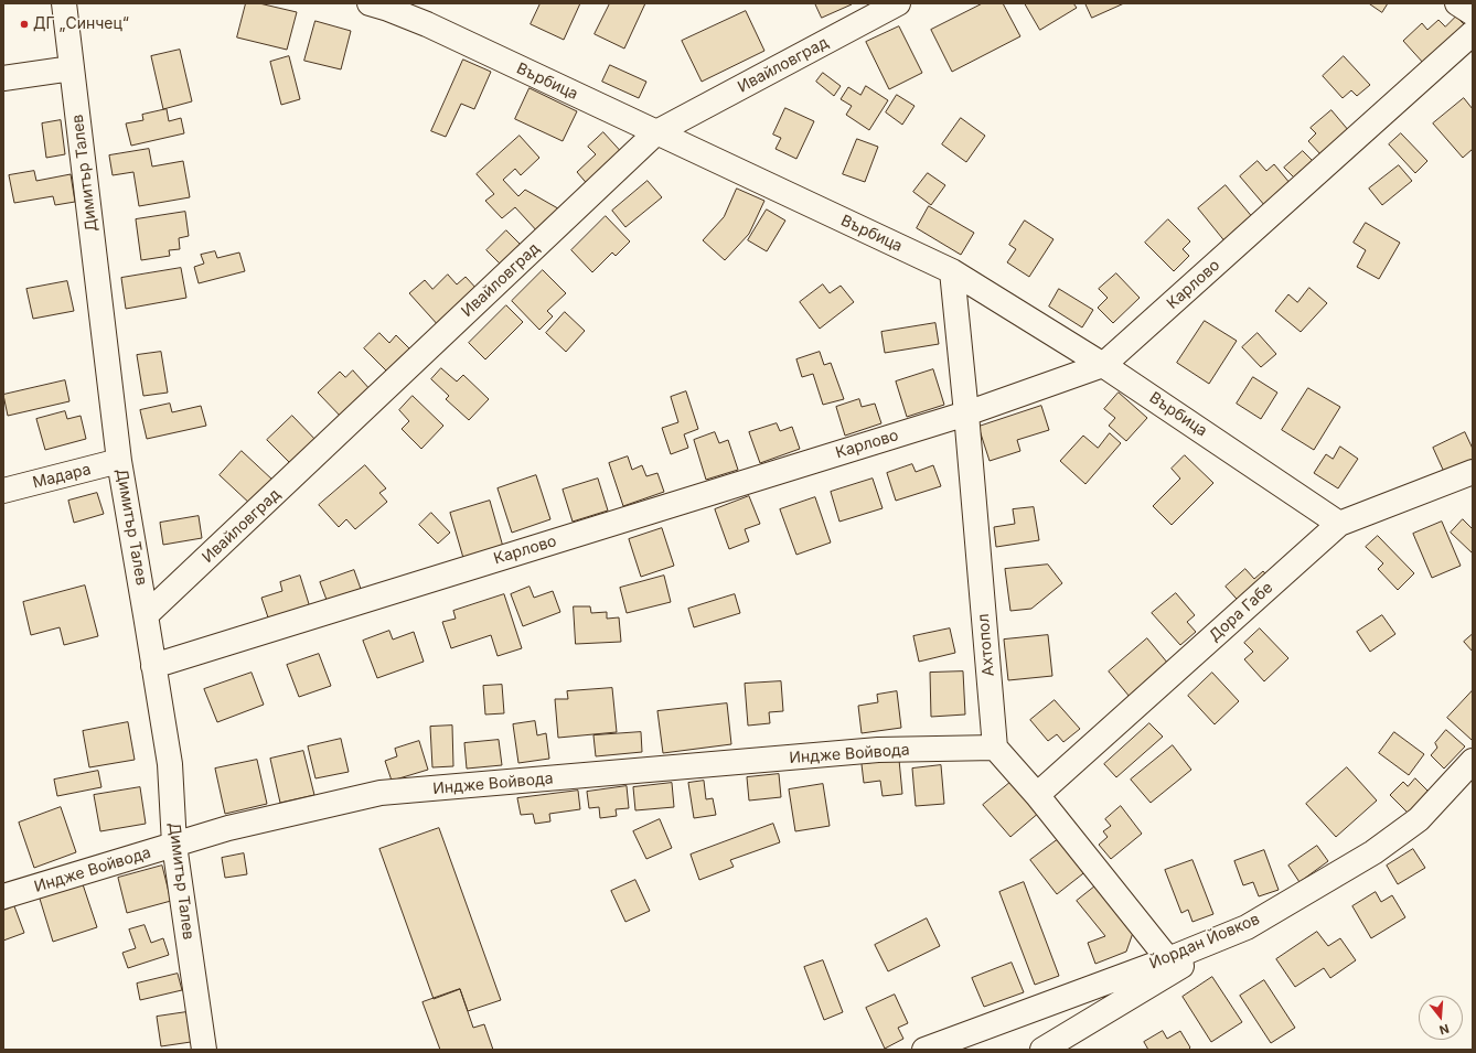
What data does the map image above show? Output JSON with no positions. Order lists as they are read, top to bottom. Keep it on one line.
{"streets":{"street":["Ивайловград","Върбица","Димитър Талев","Карлово","Мадара","Дора Габе","Ахтопол","Индже Войвода","Йордан Йовков"]},"crossings":[["Ивайловград","Върбица"],["Ивайловград","Димитър Талев"],["Върбица","Карлово"],["Върбица","Дора Габе"],["Върбица","Ахтопол"],["Димитър Талев","Карлово"],["Димитър Талев","Мадара"],["Димитър Талев","Индже Войвода"],["Карлово","Ахтопол"],["Ахтопол","Индже Войвода"]],"places":["ДГ „Синчец“"],"north":"bottom"}
